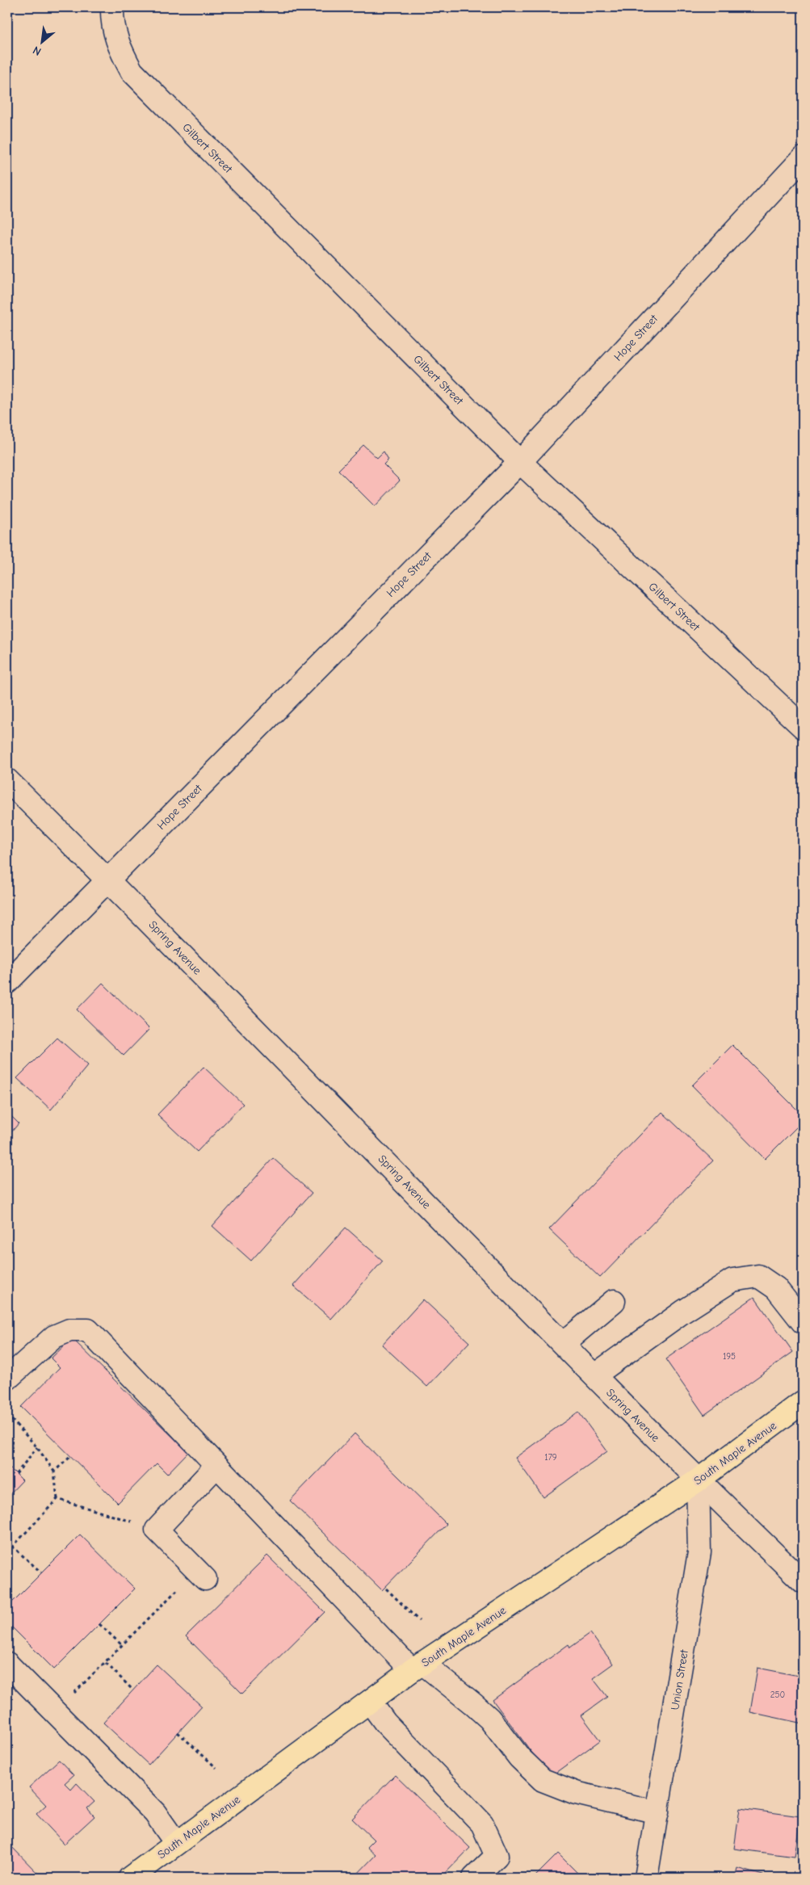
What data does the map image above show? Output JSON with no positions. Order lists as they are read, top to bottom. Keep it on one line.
{"streets":{"main road":["South Maple Avenue"],"street":["Gilbert Street","Hope Street","Spring Avenue","Union Street"]},"crossings":[["Gilbert Street","Hope Street"],["Hope Street","Spring Avenue"],["Spring Avenue","South Maple Avenue"],["Spring Avenue","Union Street"],["South Maple Avenue","Union Street"]],"house_numbers":["195","179","250"],"north":"bottom left"}
